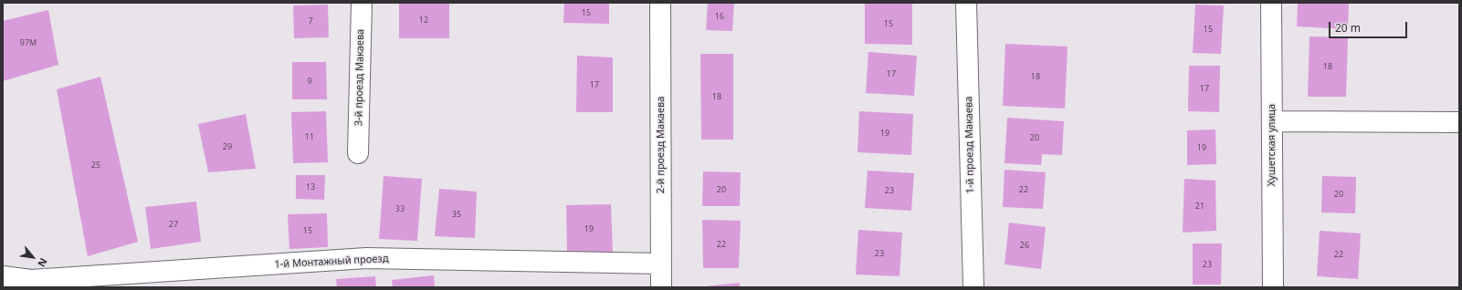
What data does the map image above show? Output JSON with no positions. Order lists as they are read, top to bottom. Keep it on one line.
{"streets":{"street":["3-й проезд Макаева","2-й проезд Макаева","1-й проезд Макаева","Хушетская улица","1-й Монтажный проезд"]},"crossings":[["2-й проезд Макаева","1-й Монтажный проезд"]],"house_numbers":["15","16","12","7","15","15","97М","18","17","18","9","17","17","18","19","11","20","29","19","25","13","20","22","23","20","21","33","35","27","19","15","22","26","23","22","23"],"scale_bar":"20 m","north":"bottom right"}
